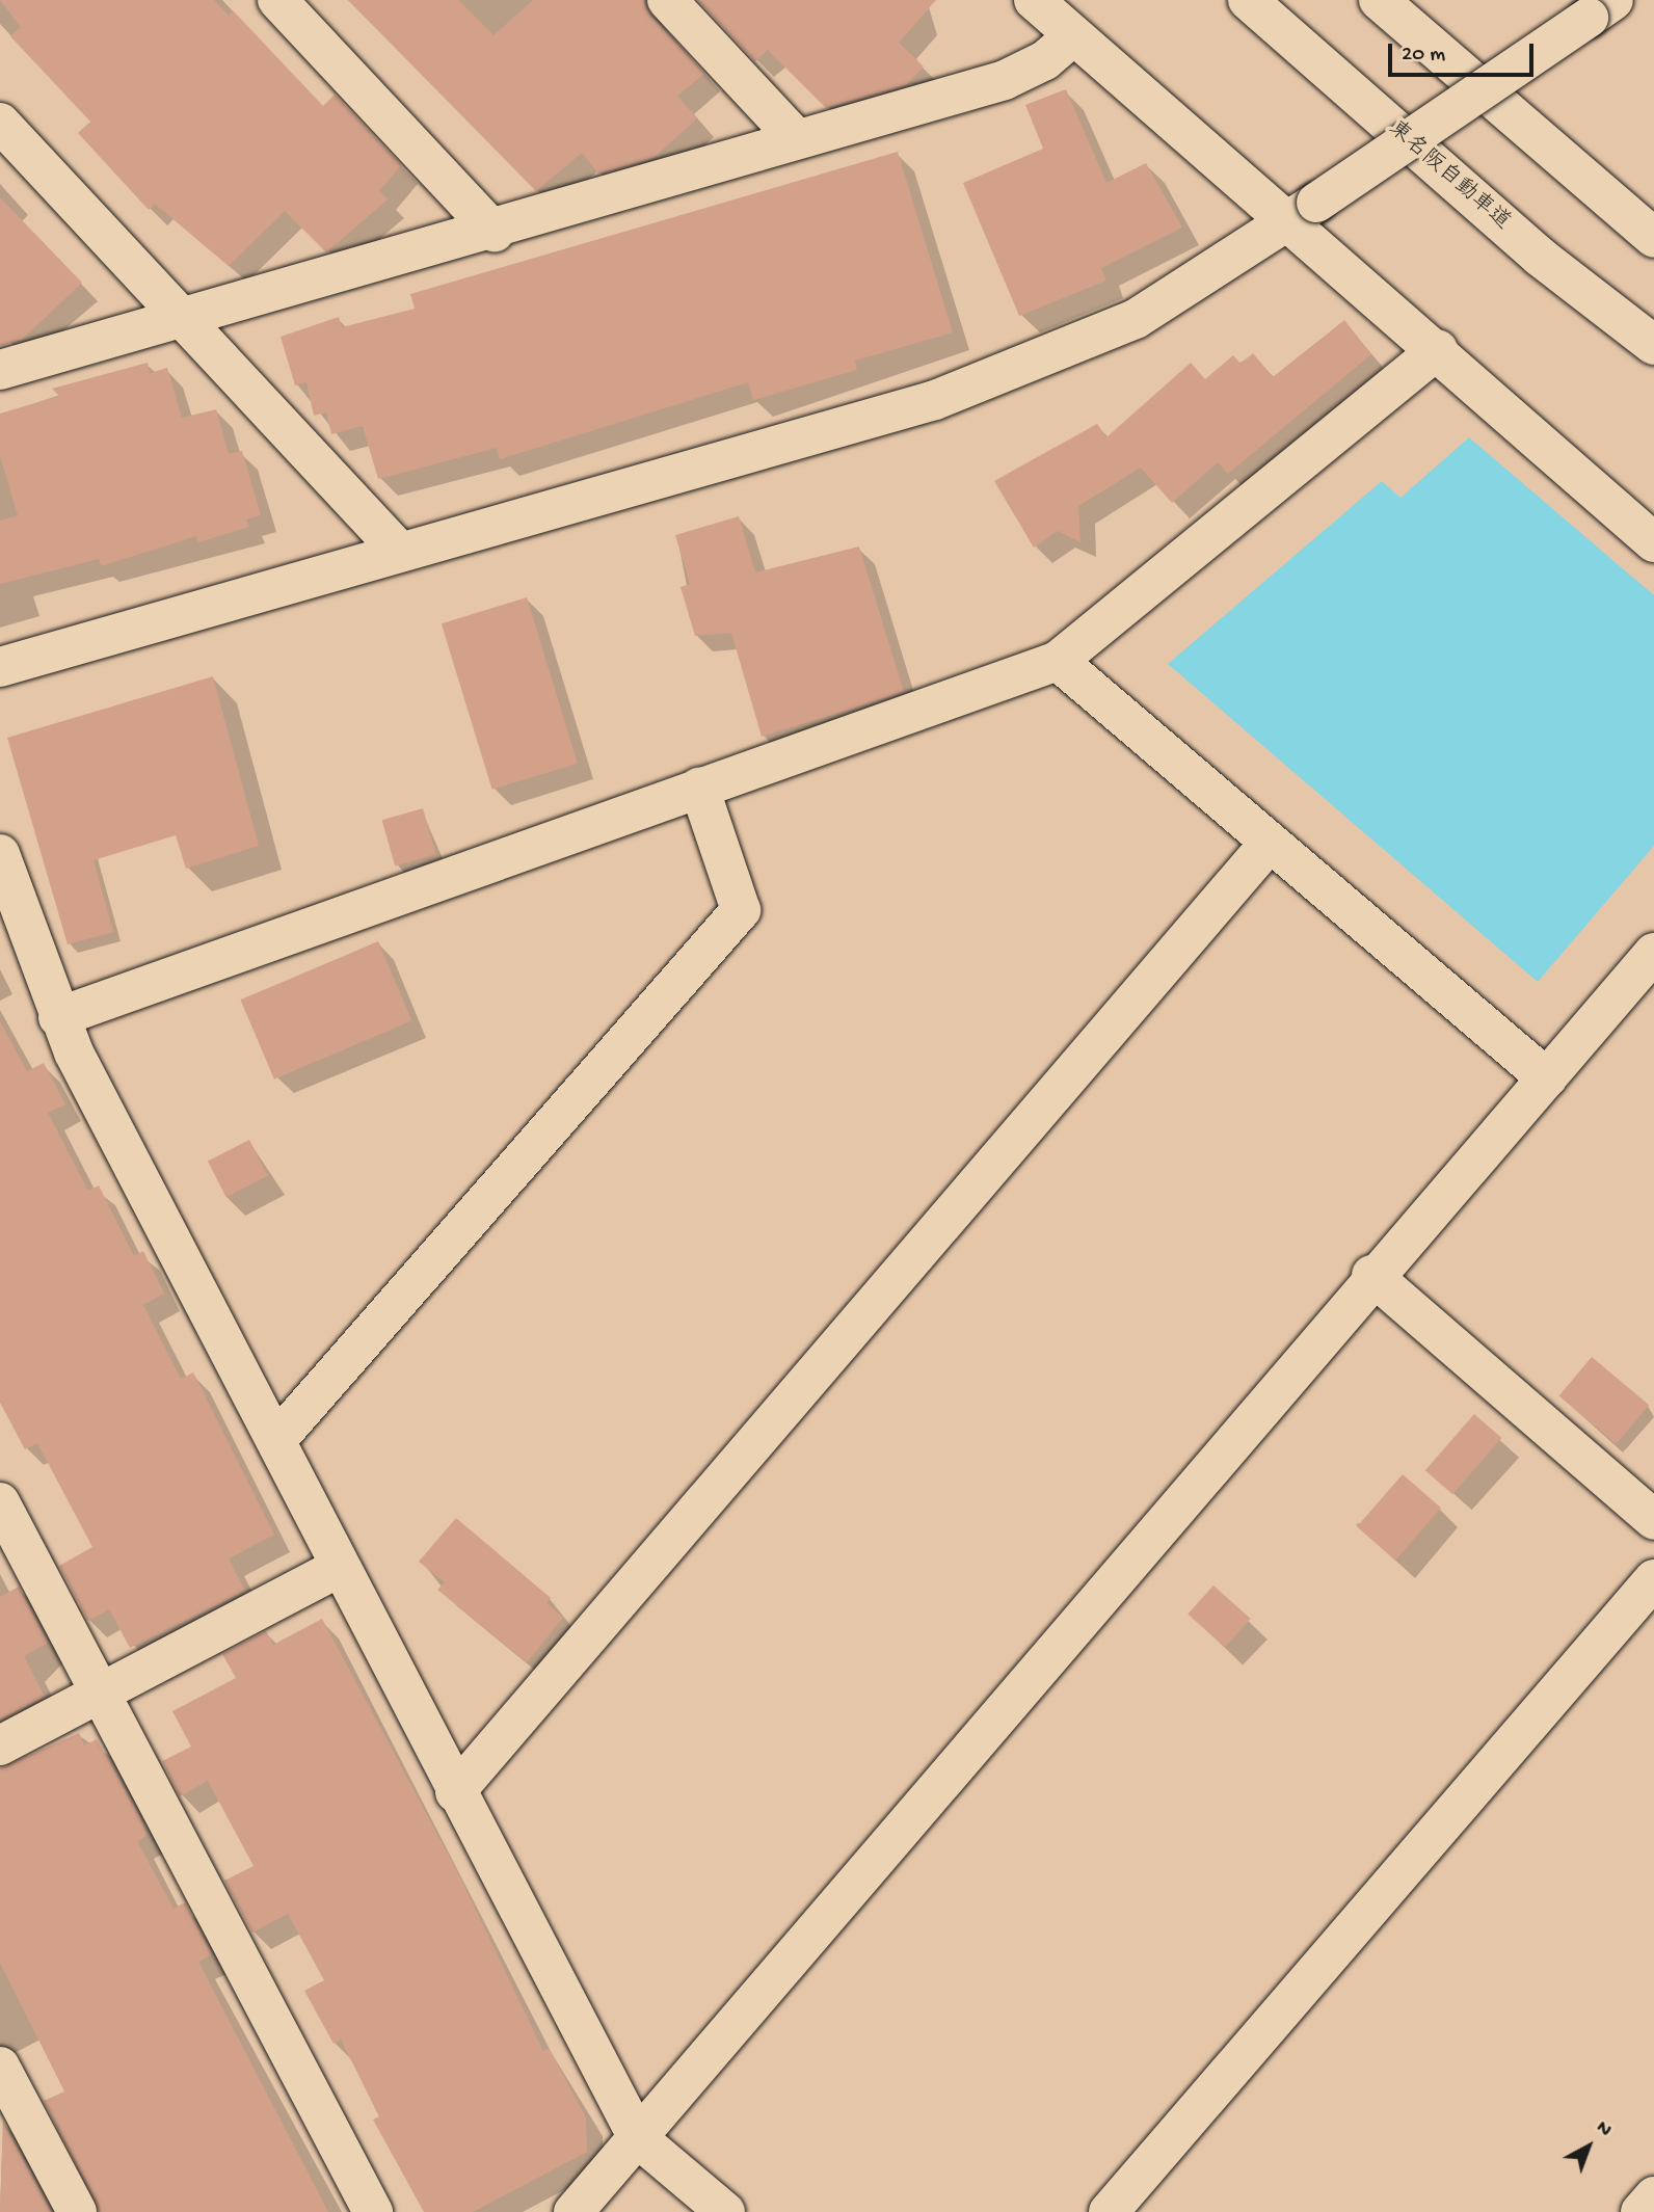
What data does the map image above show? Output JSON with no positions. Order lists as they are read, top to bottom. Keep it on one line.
{"streets":{"main road":["東名阪自動車道"]},"scale_bar":"20 m","north":"top right"}
